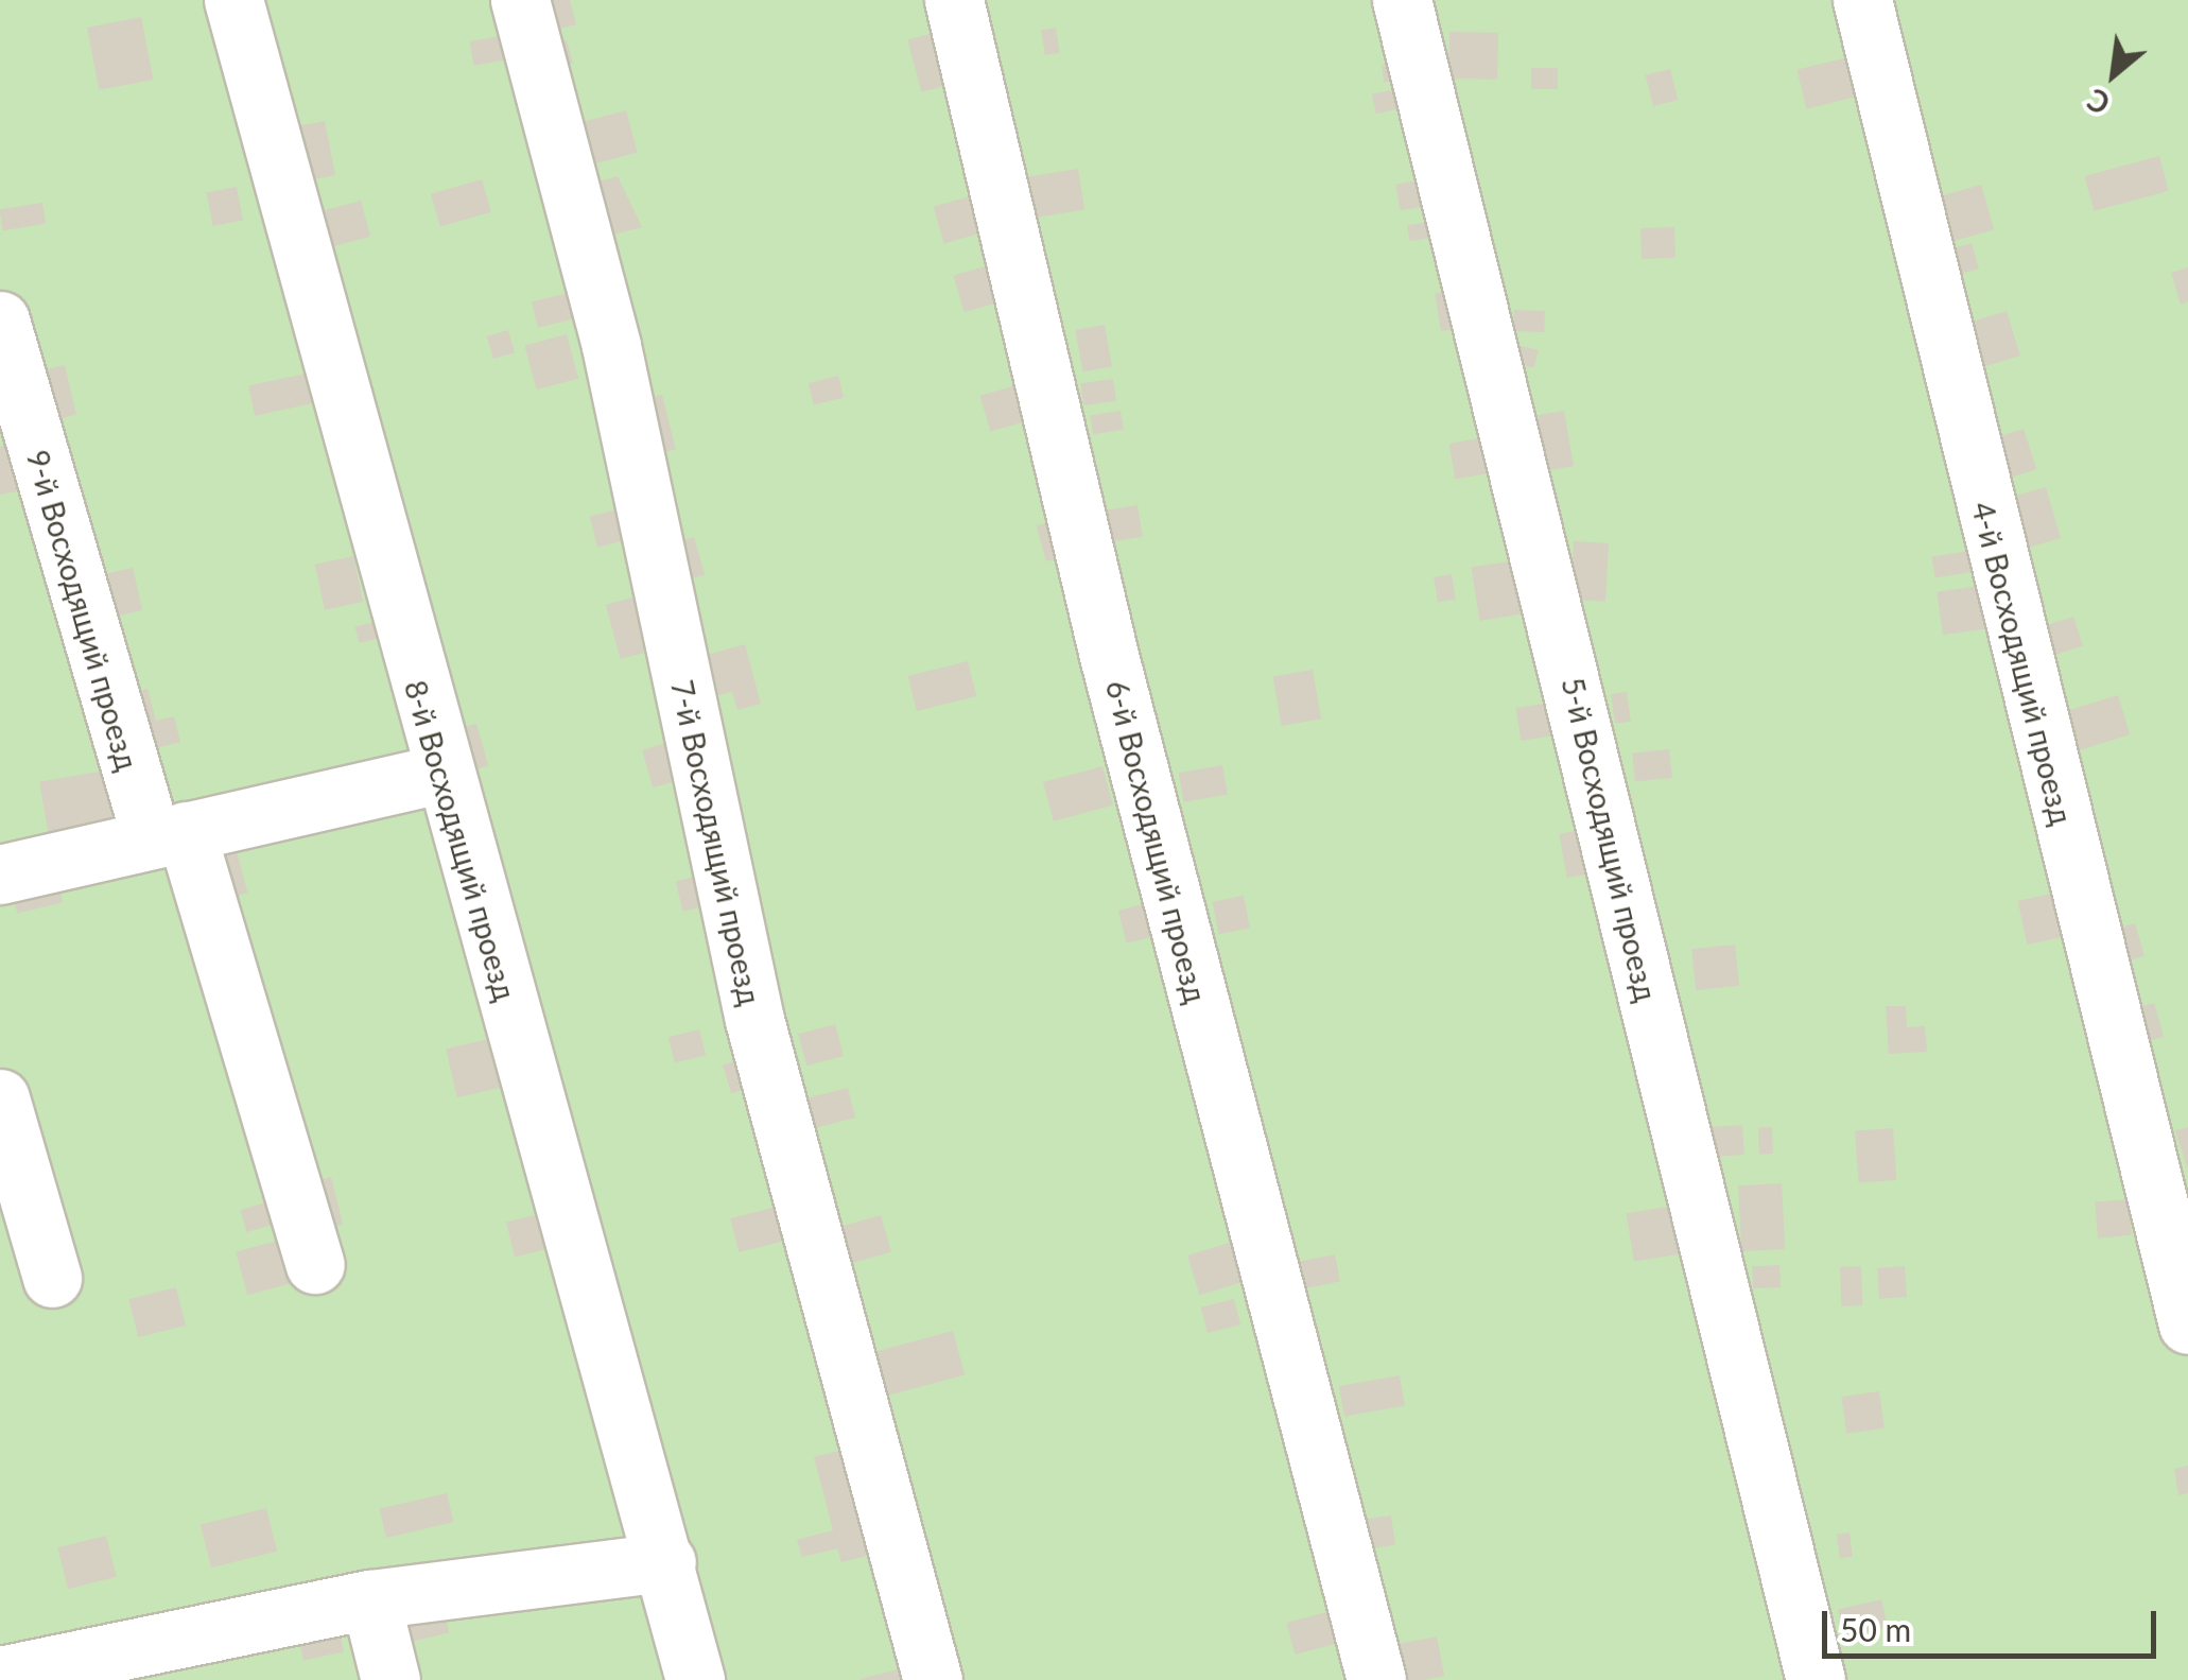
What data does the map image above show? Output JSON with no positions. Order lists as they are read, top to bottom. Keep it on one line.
{"streets":{"street":["9-й Восходящий проезд","4-й Восходящий проезд","5-й Восходящий проезд","8-й Восходящий проезд","6-й Восходящий проезд","7-й Восходящий проезд"]},"scale_bar":"50 m","north":"bottom left"}
